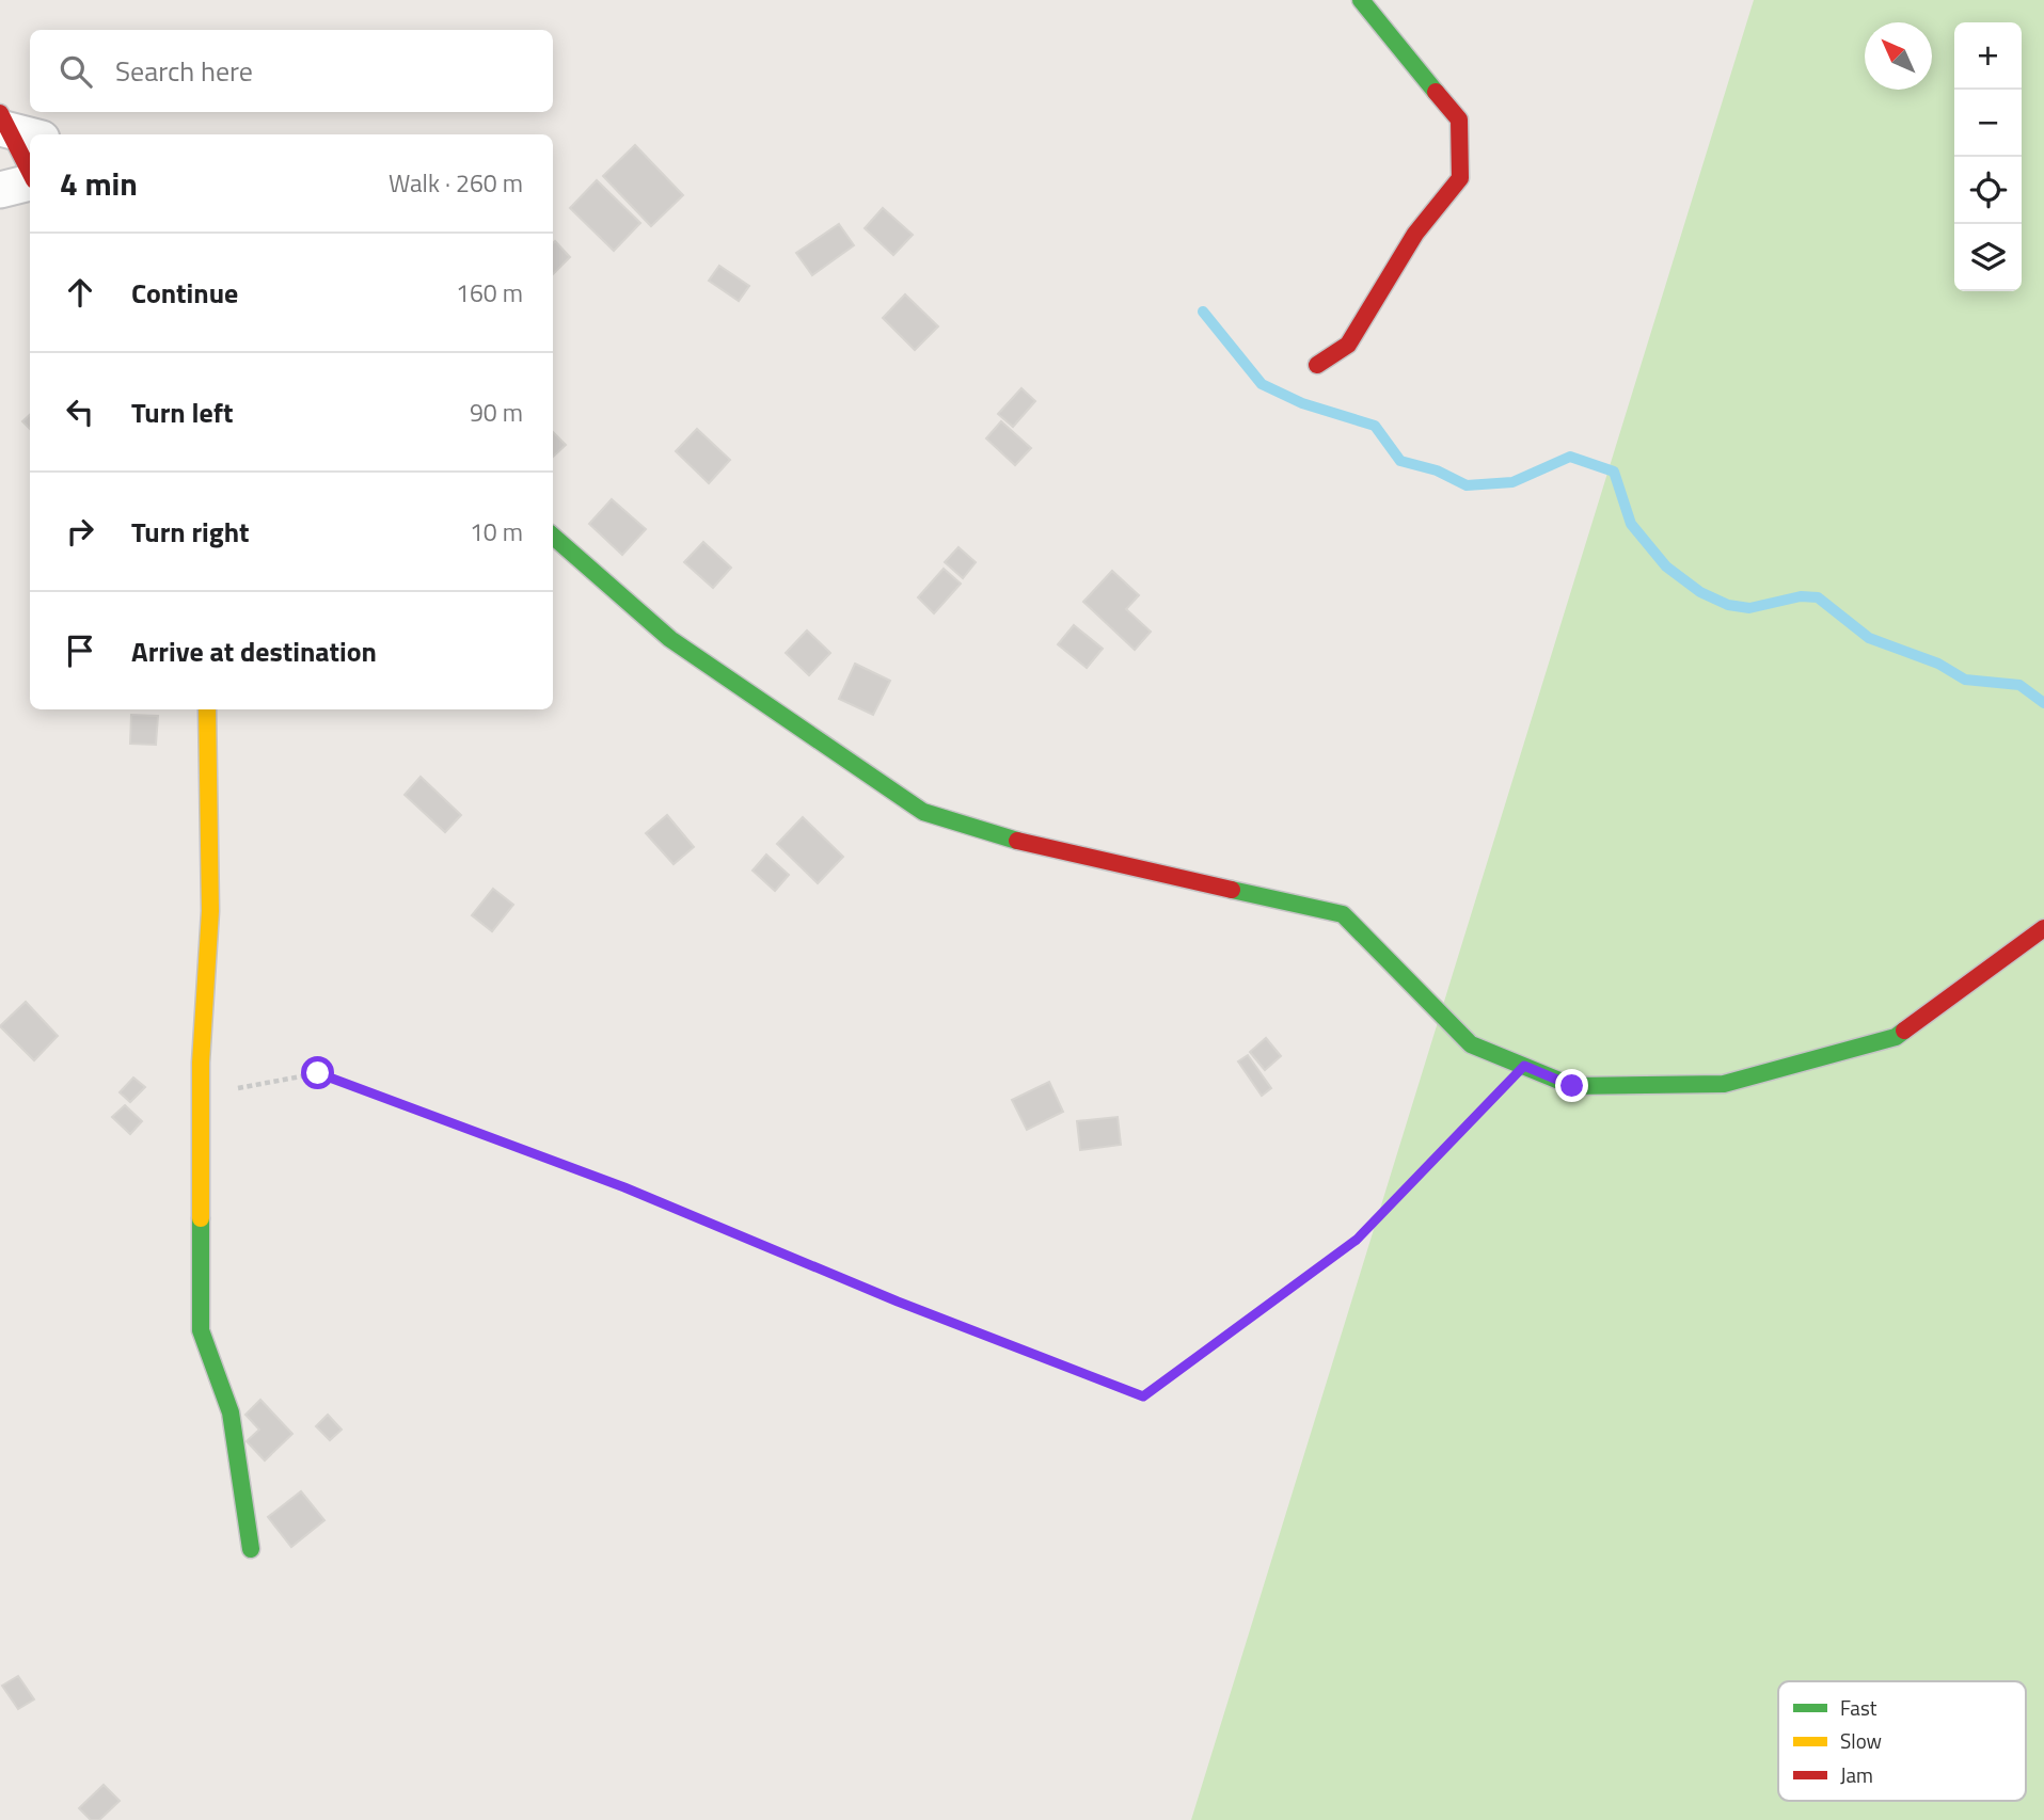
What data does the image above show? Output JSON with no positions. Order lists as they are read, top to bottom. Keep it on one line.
{"legend":["Fast","Slow","Jam"],"north":"top left","page":{"map_buttons":["+","−"],"search":"Search here","heading":["4 min","Walk · 260 m"],"list":[["Continue","160 m"],["Turn left","90 m"],["Turn right","10 m"],"Arrive at destination"]}}
